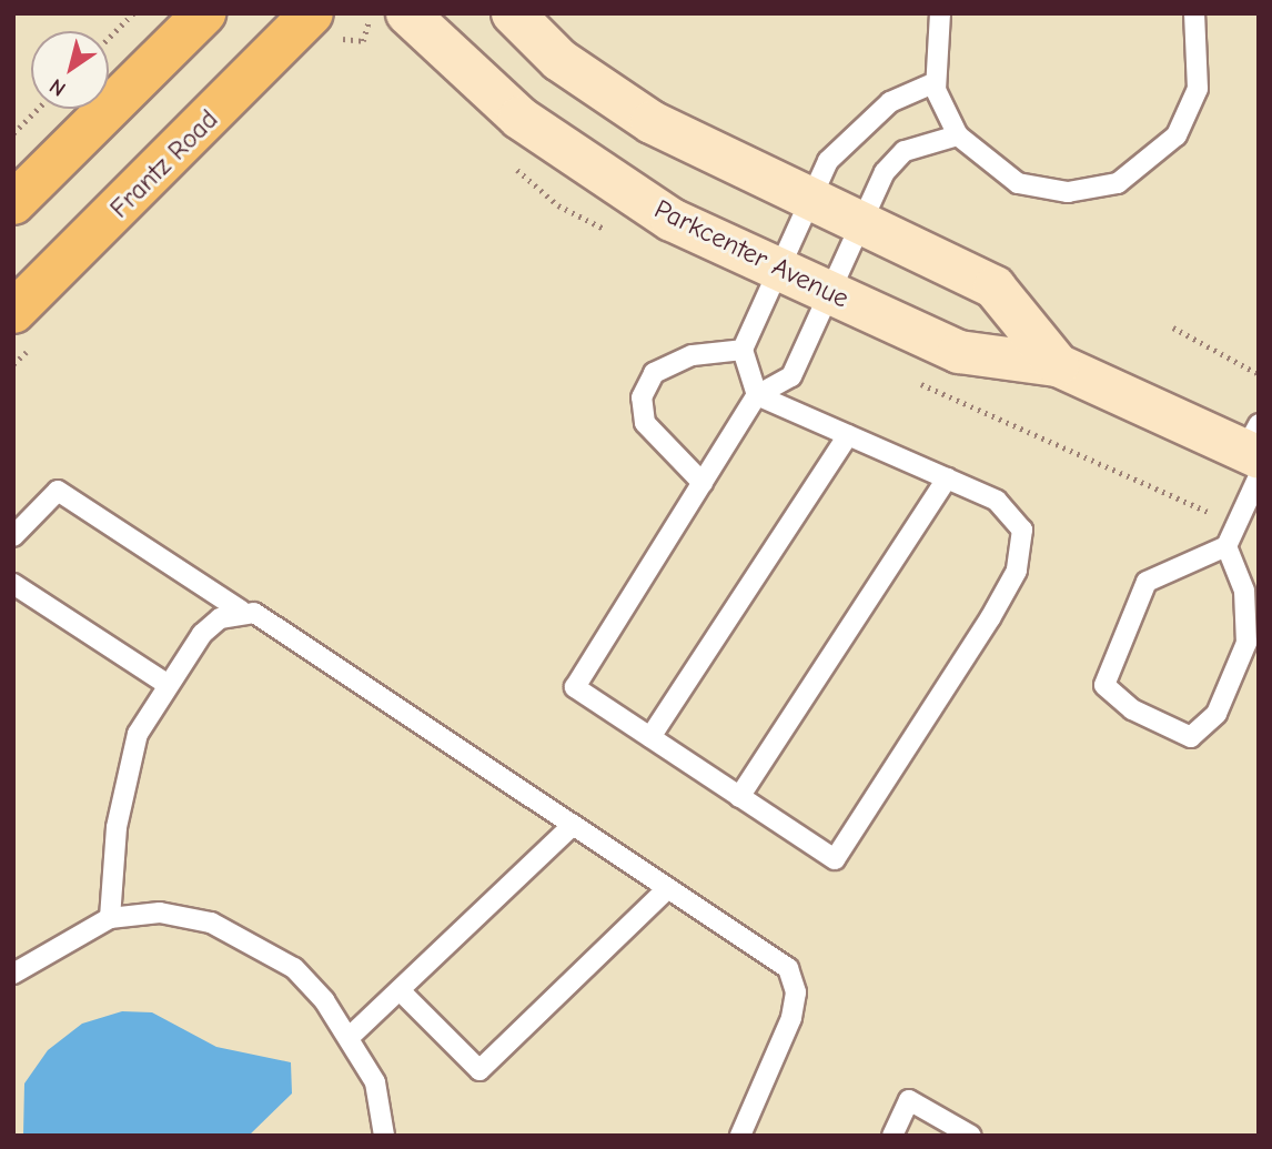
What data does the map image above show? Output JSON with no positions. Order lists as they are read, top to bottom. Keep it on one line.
{"streets":{"main road":["Frantz Road"],"street":["Parkcenter Avenue"]},"north":"bottom left"}
